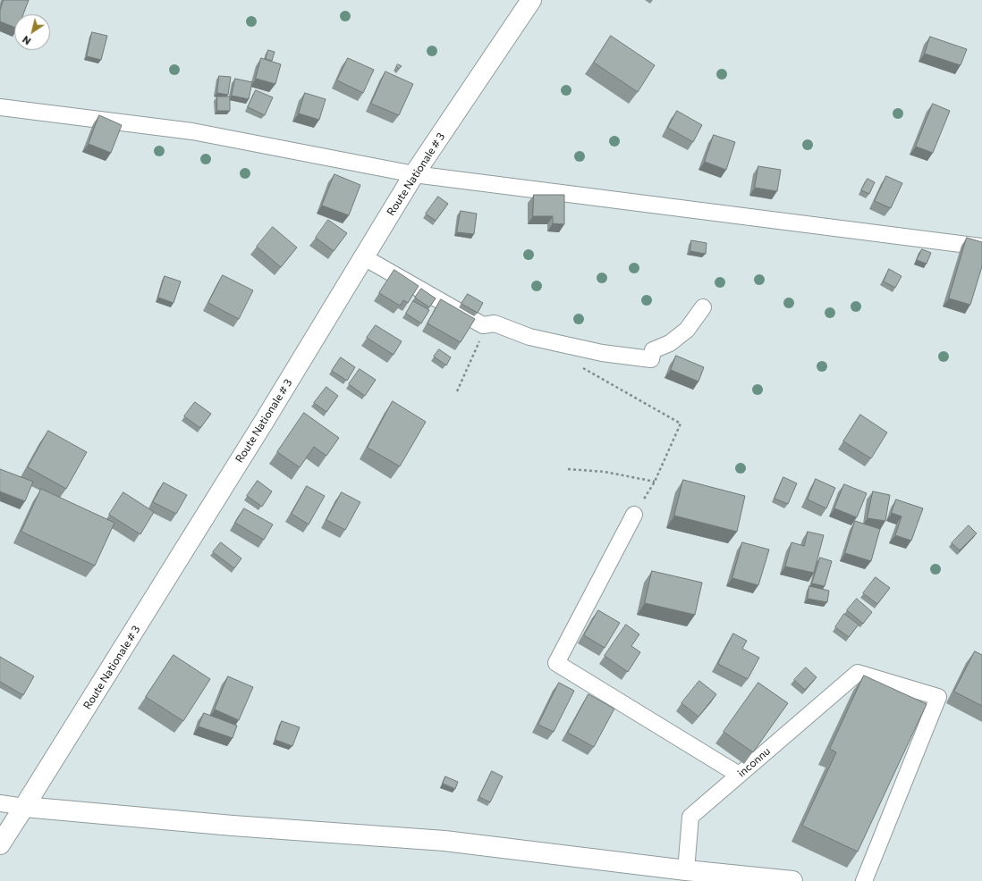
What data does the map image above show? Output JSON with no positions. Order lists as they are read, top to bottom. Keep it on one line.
{"streets":{"main road":["Route Nationale # 3"],"street":["inconnu"]},"north":"bottom left"}
